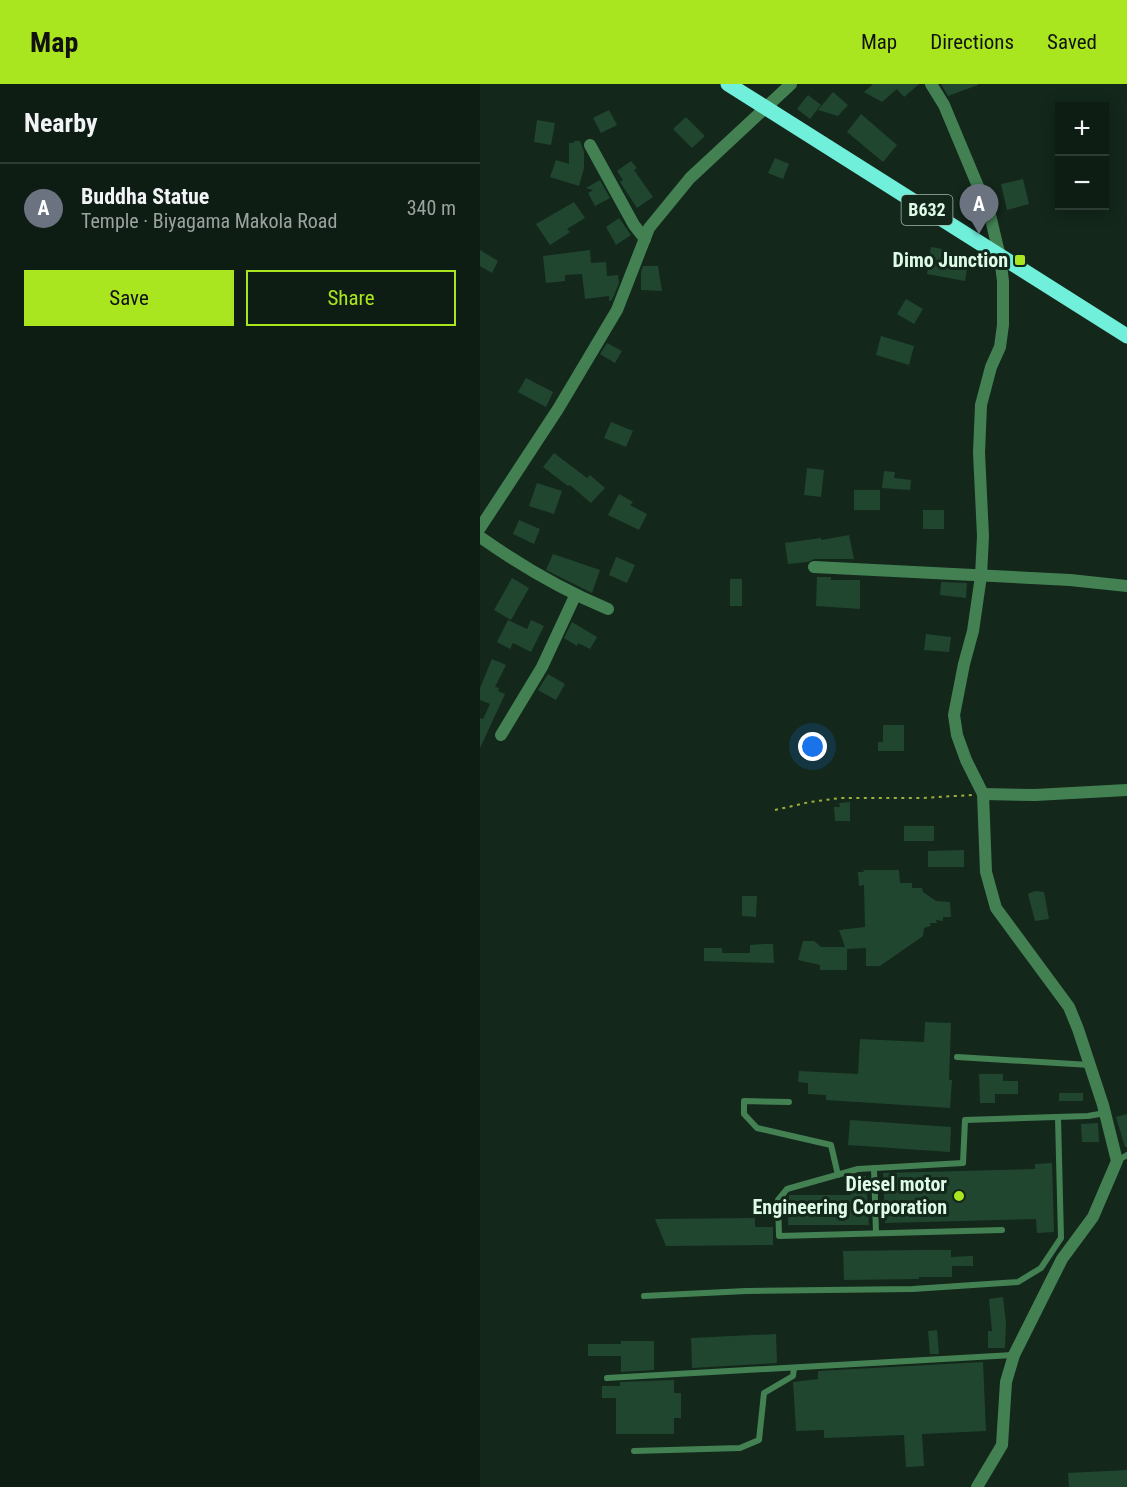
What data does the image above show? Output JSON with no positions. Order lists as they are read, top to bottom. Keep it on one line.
{"streets":{"main road":["B632"]},"places":{"transit":["Dimo Junction"],"other":["Diesel motor Engineering Corporation"]},"page":{"header":"Map","nav":["Map","Directions","Saved"],"heading":"Nearby","map_buttons":["+","−"],"list":[{"mark":"A","name":"Buddha Statue","note":"Temple · Biyagama Makola Road","value":"340 m"}],"pins":"A","buttons":["Save","Share"]}}
